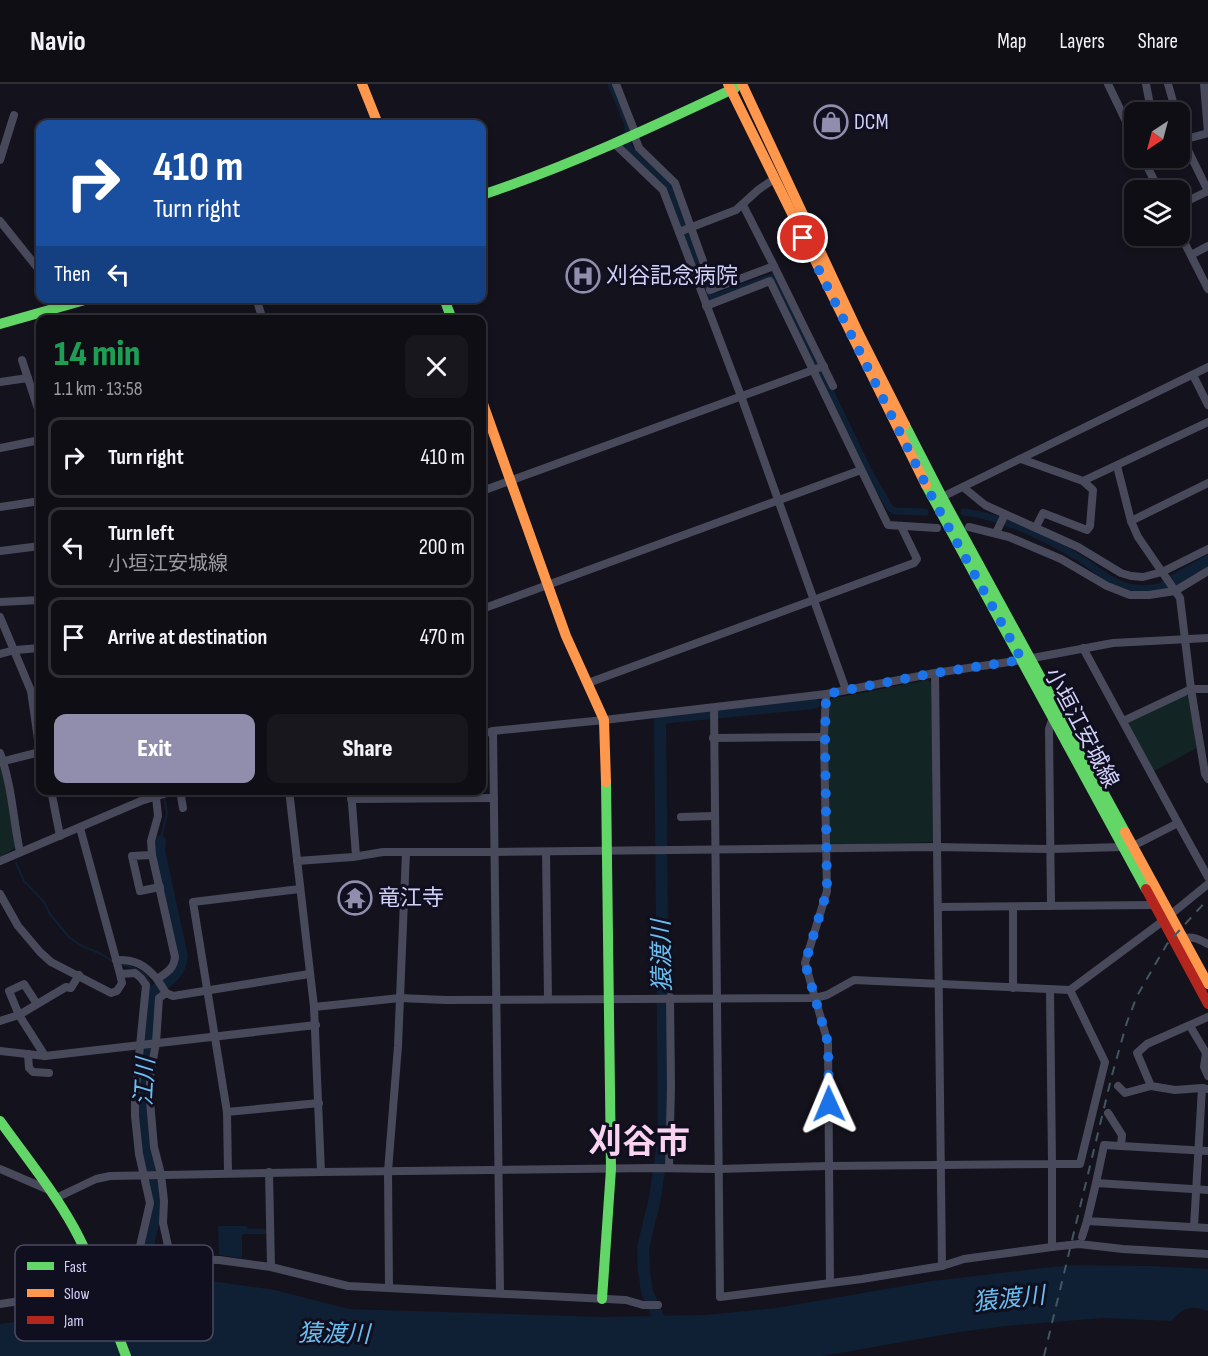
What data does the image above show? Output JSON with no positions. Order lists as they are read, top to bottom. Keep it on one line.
{"streets":{"main road":["小垣江安城線"]},"districts":["刈谷市"],"water":["猿渡川","江川"],"places":{"shop":["DCM"],"hospital":["刈谷記念病院"],"temple":["竜江寺"]},"legend":["Fast","Slow","Jam"],"north":"bottom left","page":{"header":"Navio","nav":["Map","Layers","Share"],"turn":["410 m","Turn right"],"then":"Then","heading":["14 min","1.1 km · 13:58"],"list":[{"name":"Turn right","value":"410 m"},{"name":"Turn left","note":"小垣江安城線","value":"200 m"},{"name":"Arrive at destination","value":"470 m"}],"buttons":["Exit","Share"]}}
